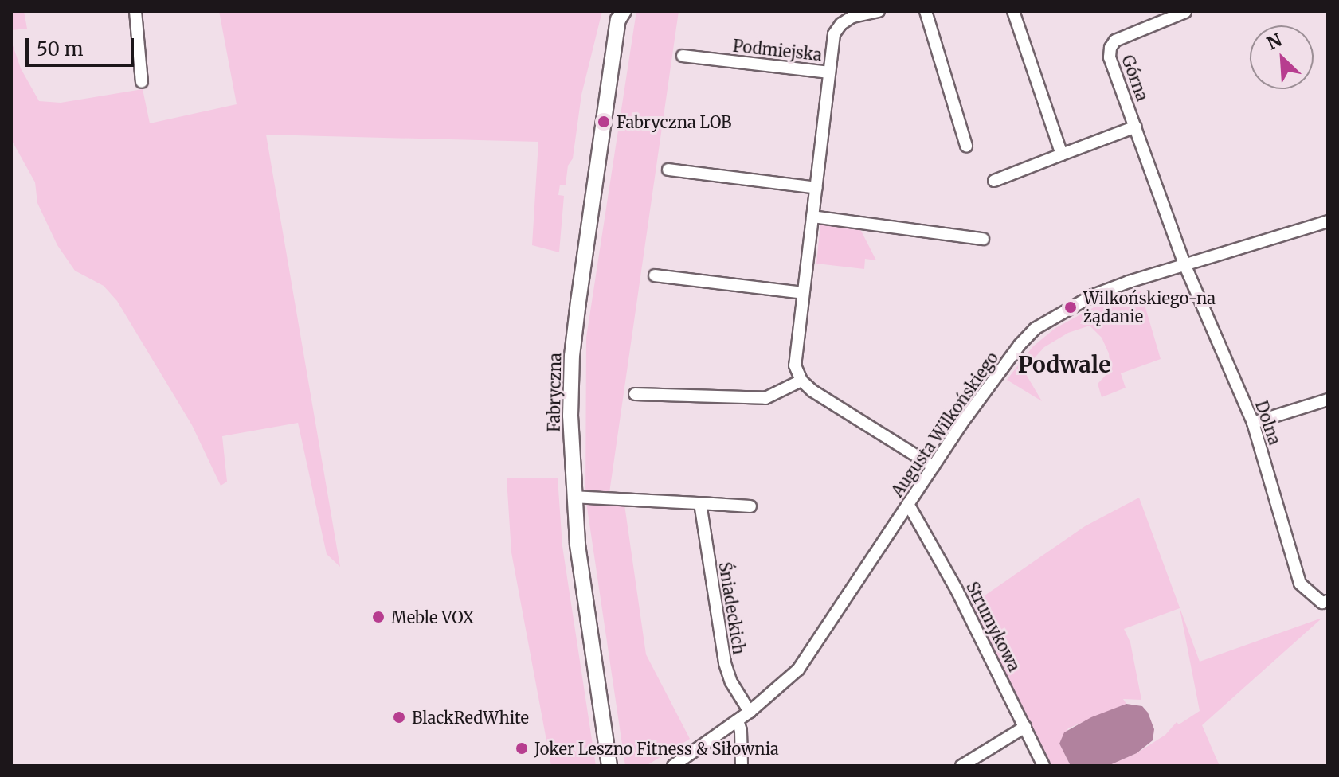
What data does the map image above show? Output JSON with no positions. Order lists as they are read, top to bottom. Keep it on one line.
{"streets":{"street":["Podmiejska","Górna","Fabryczna","Dolna","Augusta Wilkońskiego","Śniadeckich","Strumykowa"]},"crossings":[["Górna","Dolna"],["Górna","Augusta Wilkońskiego"],["Dolna","Augusta Wilkońskiego"],["Augusta Wilkońskiego","Śniadeckich"],["Augusta Wilkońskiego","Strumykowa"]],"districts":["Podwale"],"places":["Fabryczna LOB","Wilkońskiego-na żądanie","Meble VOX","BlackRedWhite","Joker Leszno Fitness & Siłownia"],"scale_bar":"50 m","north":"top left"}
